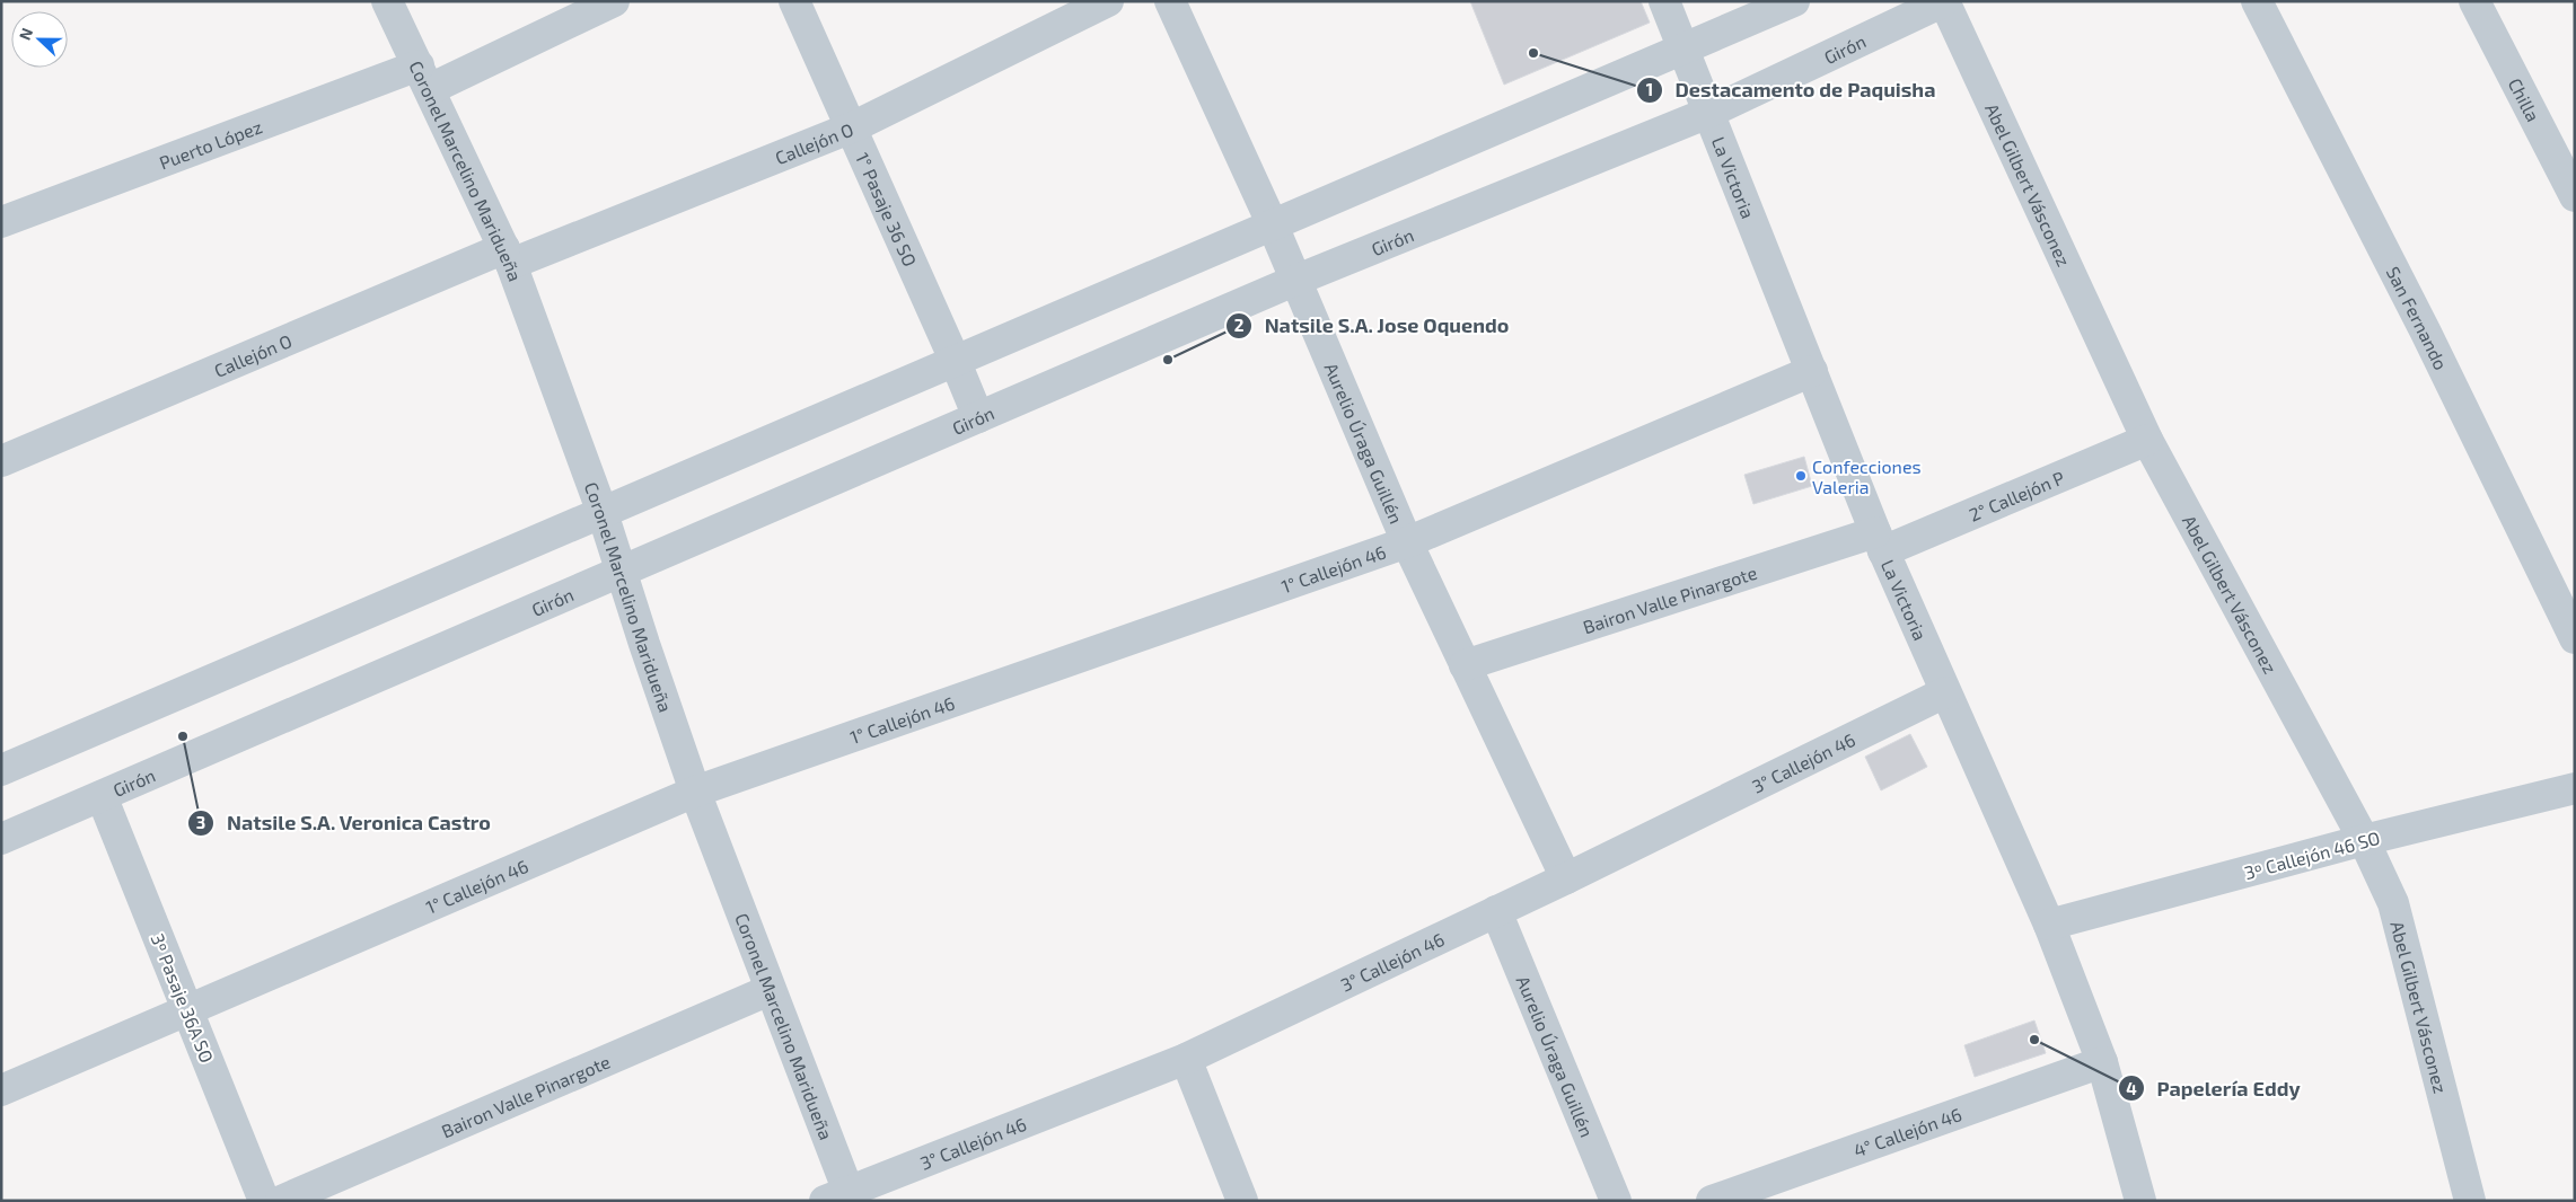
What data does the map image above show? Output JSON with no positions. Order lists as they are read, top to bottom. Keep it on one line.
{"streets":{"street":["Girón","Chilla","Callejón O","Puerto López","Coronel Marcelino Maridueña","La Victoria","Abel Gilbert Vásconez","1° Pasaje 36 SO","San Fernando","Aurelio Úraga Guillén","2° Callejón P","1° Callejón 46","Bairon Valle Pinargote","3° Callejón 46","3º Callejón 46 SO","3º Pasaje 36A SO","4° Callejón 46"]},"crossings":[["Girón","Coronel Marcelino Maridueña"],["Girón","La Victoria"],["Girón","Abel Gilbert Vásconez"],["Girón","1° Pasaje 36 SO"],["Girón","Aurelio Úraga Guillén"],["Girón","3º Pasaje 36A SO"],["Callejón O","Coronel Marcelino Maridueña"],["Callejón O","1° Pasaje 36 SO"],["Puerto López","Coronel Marcelino Maridueña"],["Coronel Marcelino Maridueña","1° Callejón 46"],["Coronel Marcelino Maridueña","Bairon Valle Pinargote"],["Coronel Marcelino Maridueña","3° Callejón 46"],["La Victoria","2° Callejón P"],["La Victoria","1° Callejón 46"],["La Victoria","Bairon Valle Pinargote"],["La Victoria","3° Callejón 46"],["La Victoria","3º Callejón 46 SO"],["La Victoria","4° Callejón 46"],["Abel Gilbert Vásconez","2° Callejón P"],["Abel Gilbert Vásconez","3º Callejón 46 SO"],["Aurelio Úraga Guillén","1° Callejón 46"],["Aurelio Úraga Guillén","Bairon Valle Pinargote"],["Aurelio Úraga Guillén","3° Callejón 46"],["2° Callejón P","Bairon Valle Pinargote"],["1° Callejón 46","3º Pasaje 36A SO"]],"places":["Destacamento de Paquisha","Natsile S.A. Jose Oquendo","Confecciones Valeria","Natsile S.A. Veronica Castro","Papelería Eddy"],"north":"left"}
